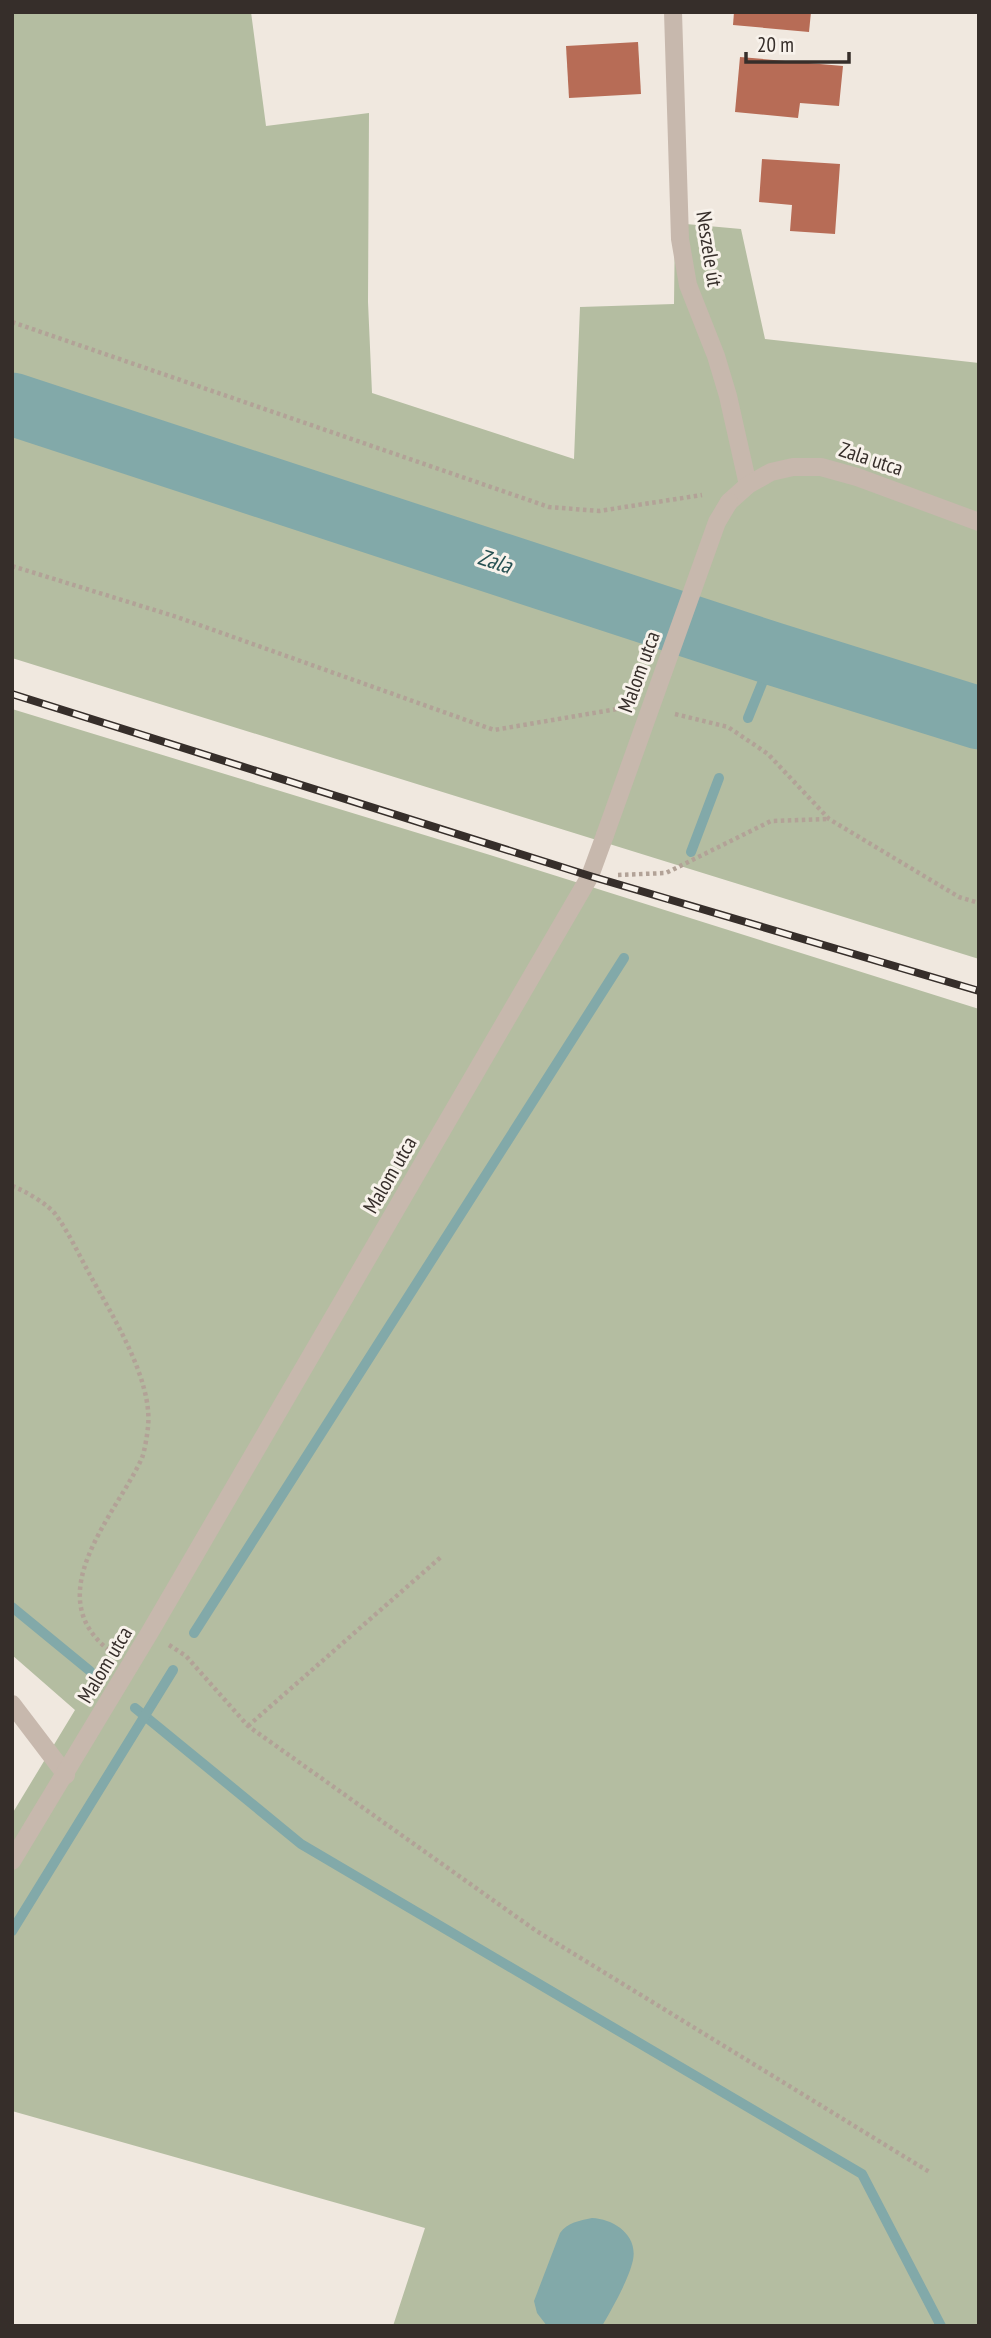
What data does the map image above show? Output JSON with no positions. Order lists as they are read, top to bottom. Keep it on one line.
{"streets":{"street":["Neszele út","Zala utca","Malom utca"]},"crossings":[["Neszele út","Zala utca"],["Neszele út","Malom utca"],["Zala utca","Malom utca"]],"water":["Zala"],"scale_bar":"20 m"}
